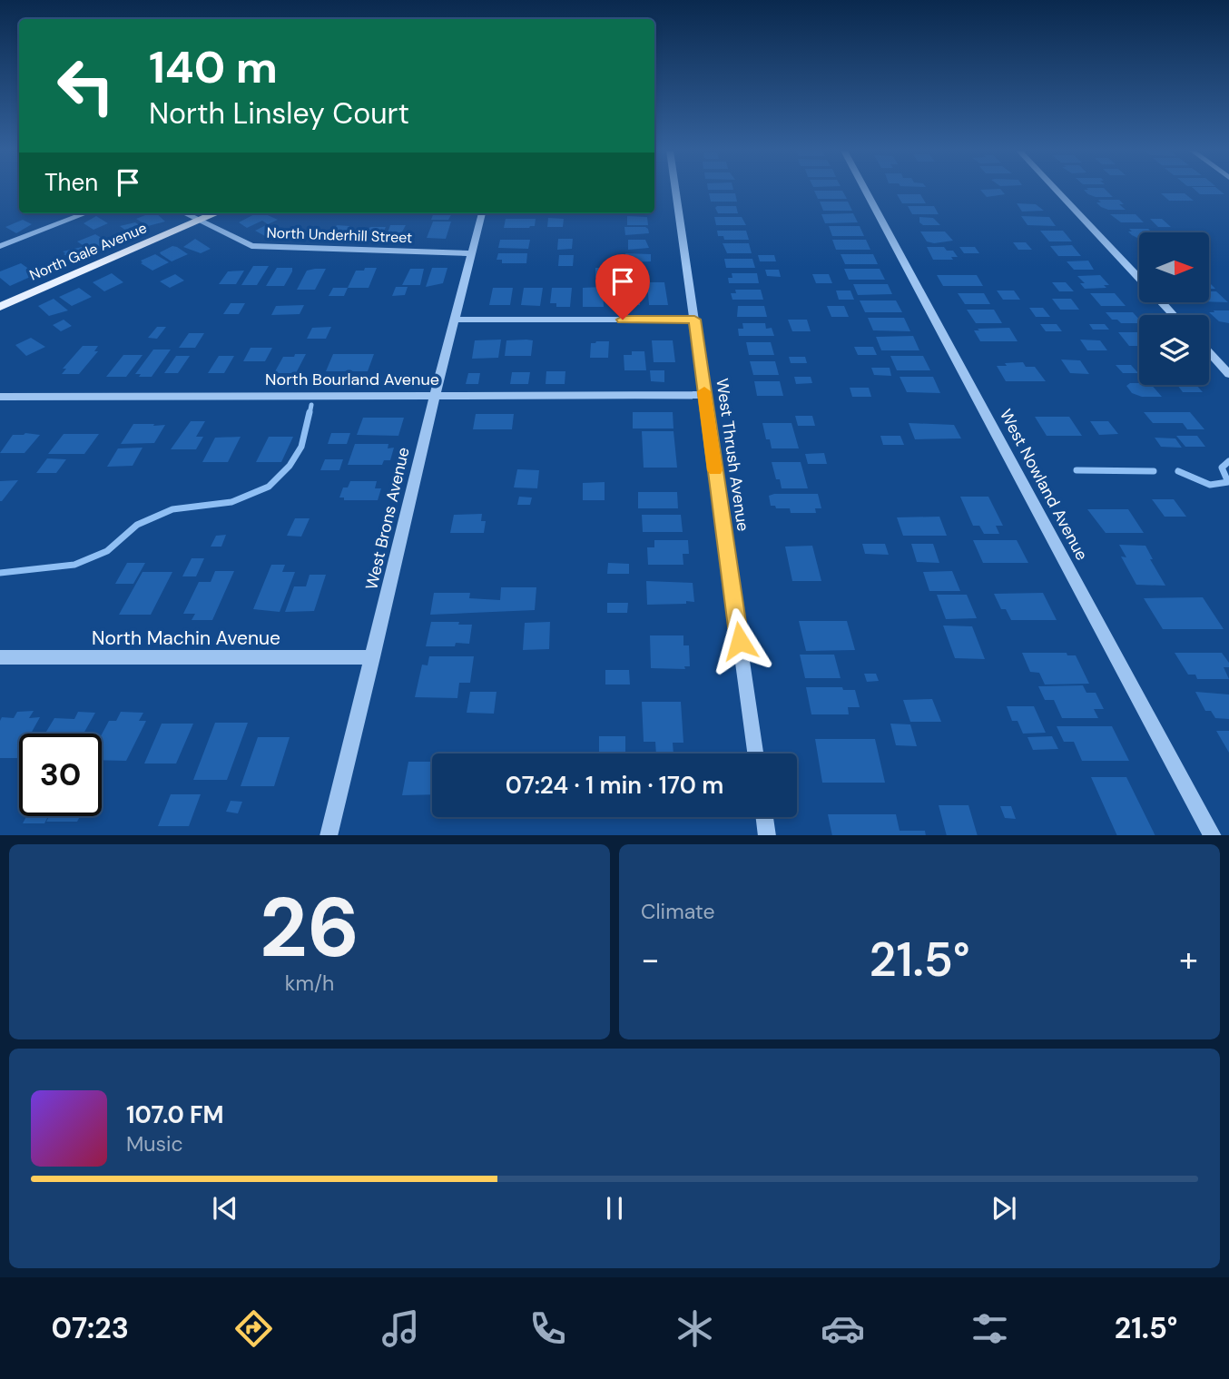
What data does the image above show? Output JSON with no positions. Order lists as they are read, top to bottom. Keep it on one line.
{"streets":{"main road":["North Gale Avenue"],"street":["North Underhill Street","North Bourland Avenue","West Thrush Avenue","West Nowland Avenue","West Brons Avenue","North Machin Avenue"]},"crossings":[["North Underhill Street","North Gale Avenue"],["North Underhill Street","West Brons Avenue"],["North Bourland Avenue","West Thrush Avenue"],["North Bourland Avenue","West Brons Avenue"],["West Brons Avenue","North Machin Avenue"]],"north":"right","page":{"turn":["140 m","North Linsley Court"],"then":"Then","limit":"30","trip":"07:24 · 1 min · 170 m","tile":[["26","km/h"],"Climate"],"heat":["−","21.5°","+"],"song":["107.0 FM","Music"],"tabs":["07:23","21.5°"]}}
